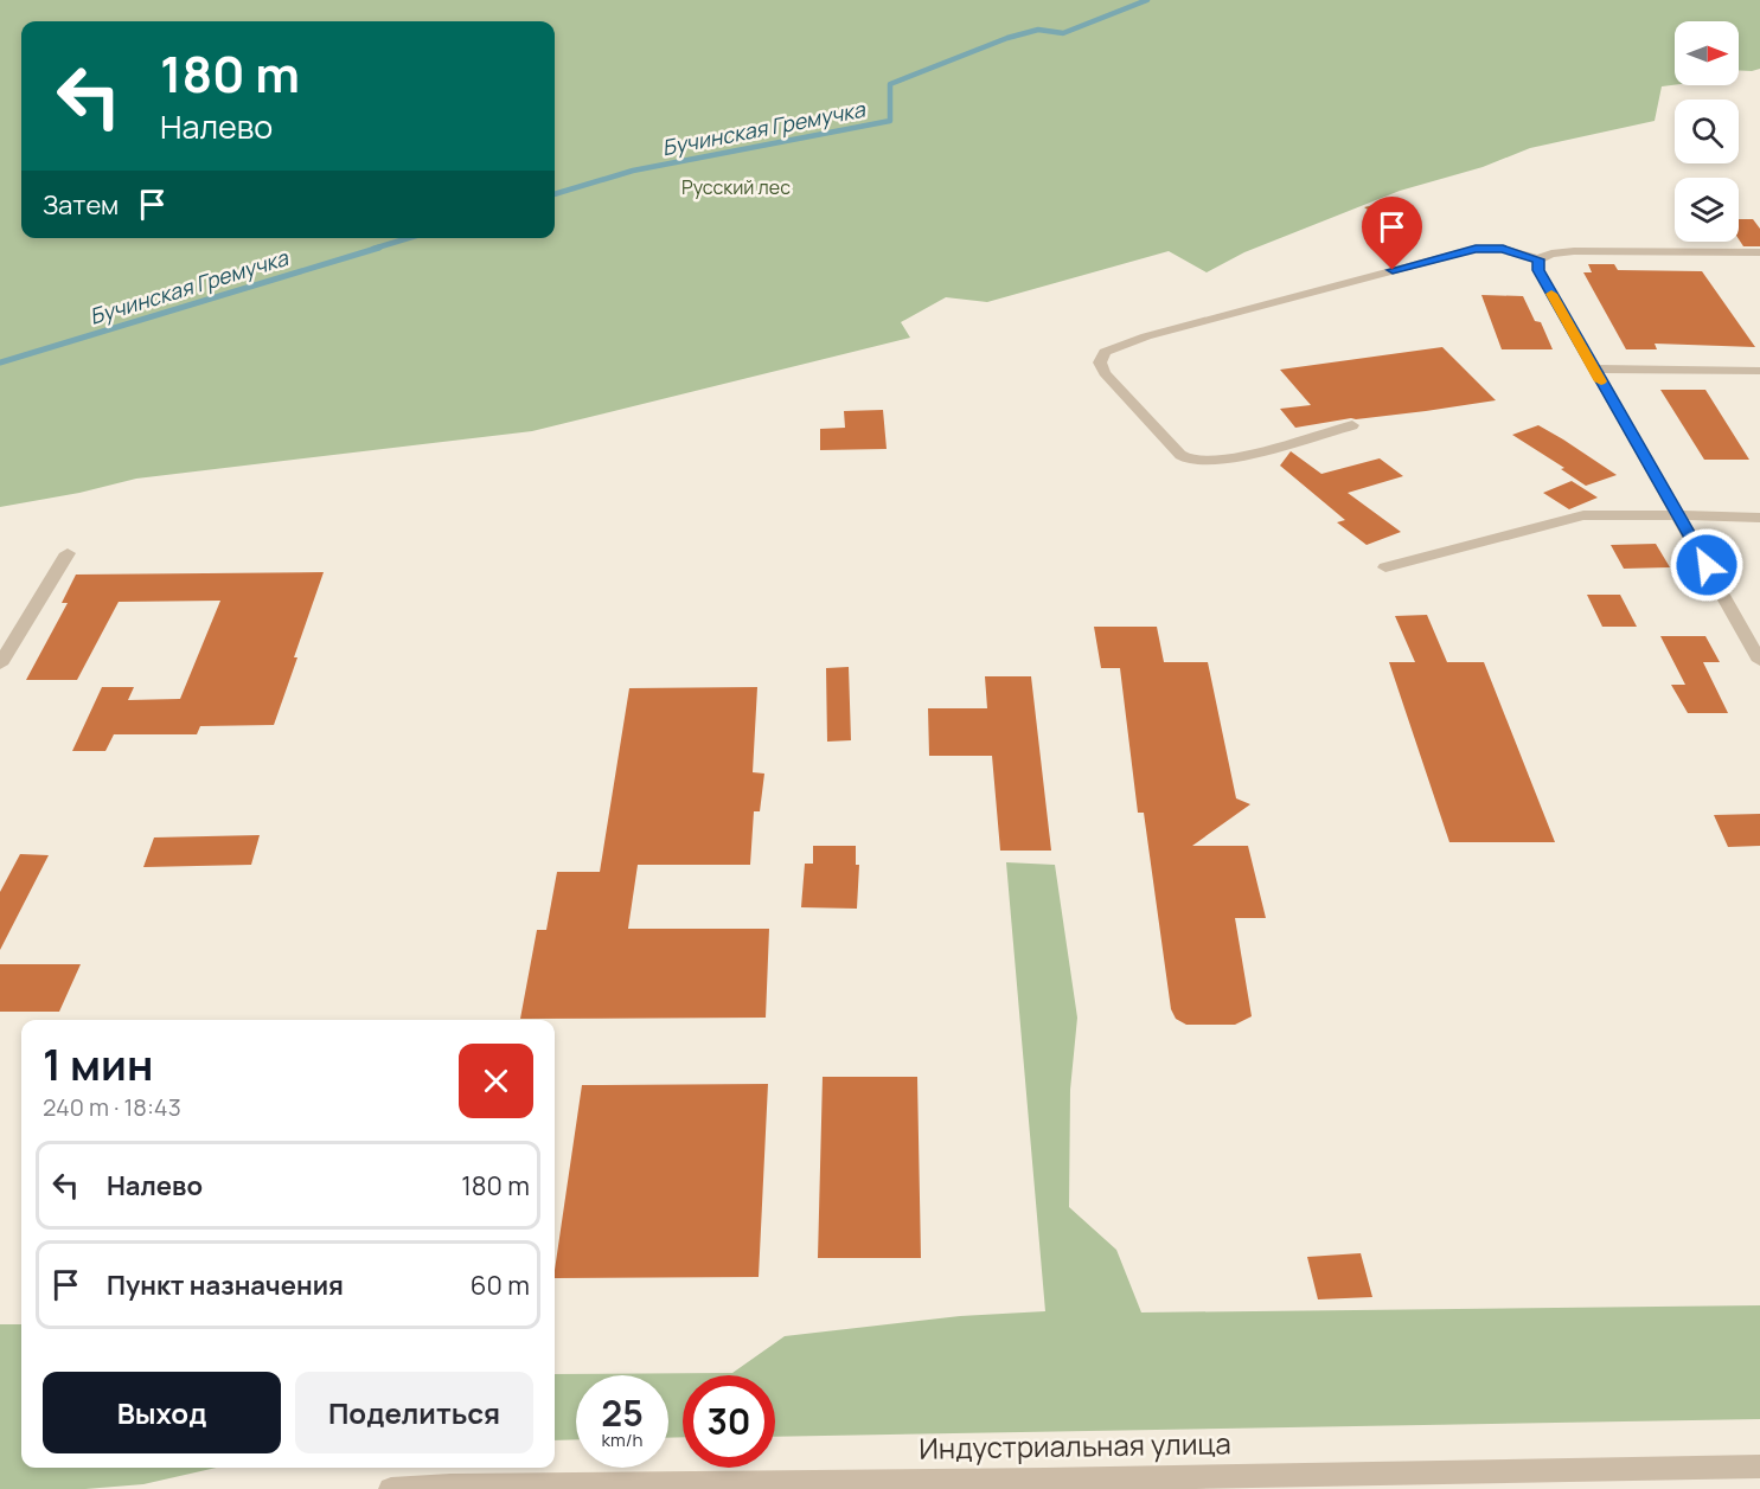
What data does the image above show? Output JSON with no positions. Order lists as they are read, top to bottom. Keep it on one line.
{"streets":{"street":["Индустриальная улица"]},"water":["Бучинская Гремучка"],"parks":["Русский лес"],"north":"right","page":{"turn":["180 m","Налево"],"then":"Затем","heading":["1 мин","240 m · 18:43"],"list":[{"name":"Налево","value":"180 m"},{"name":"Пункт назначения","value":"60 m"}],"buttons":["Выход","Поделиться"],"speed":"25 km/h","limit":"30"}}
